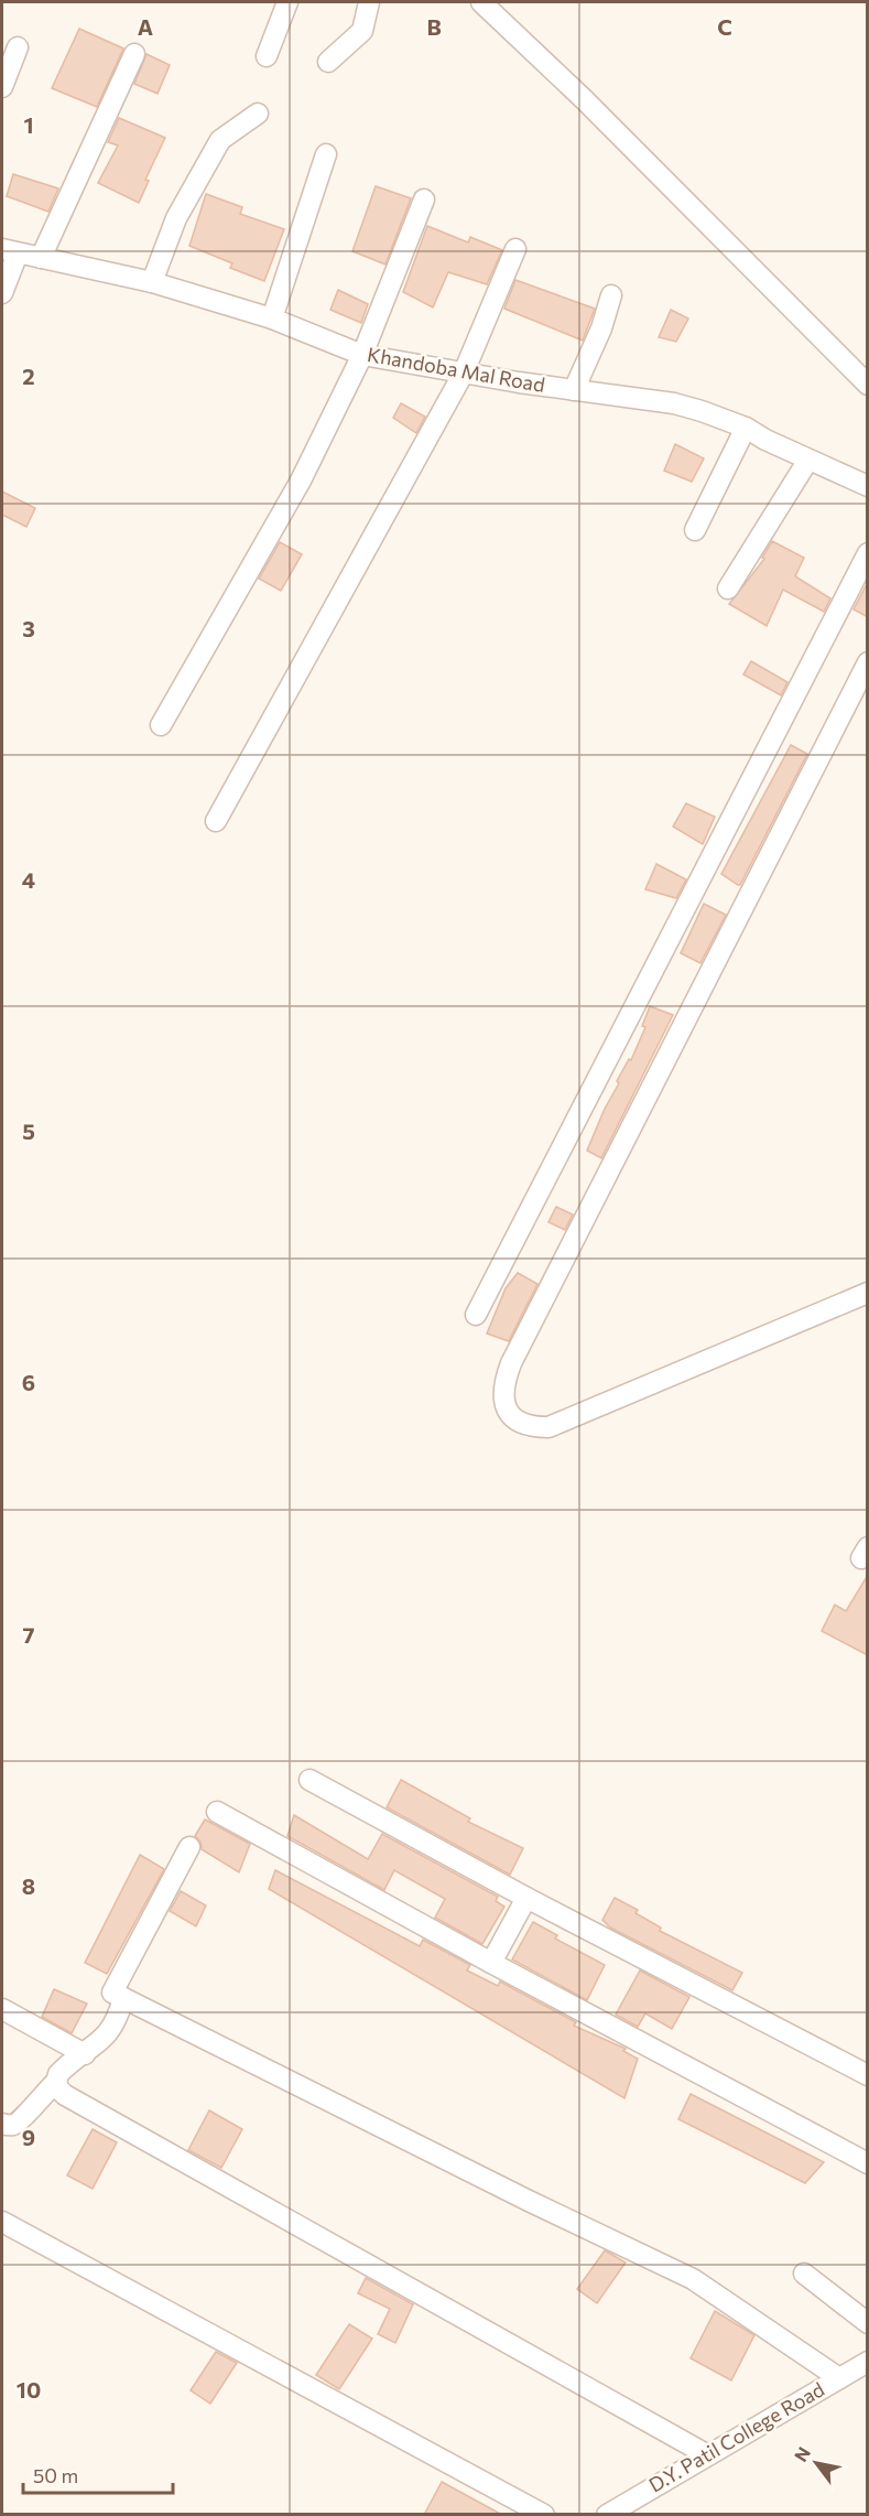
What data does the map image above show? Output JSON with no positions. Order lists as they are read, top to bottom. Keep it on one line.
{"streets":{"street":["Khandoba Mal Road","D.Y. Patil College Road"]},"scale_bar":"50 m","north":"top left","grid":{"columns":["A","B","C"],"rows":["1","2","3","4","5","6","7","8","9","10"]}}
